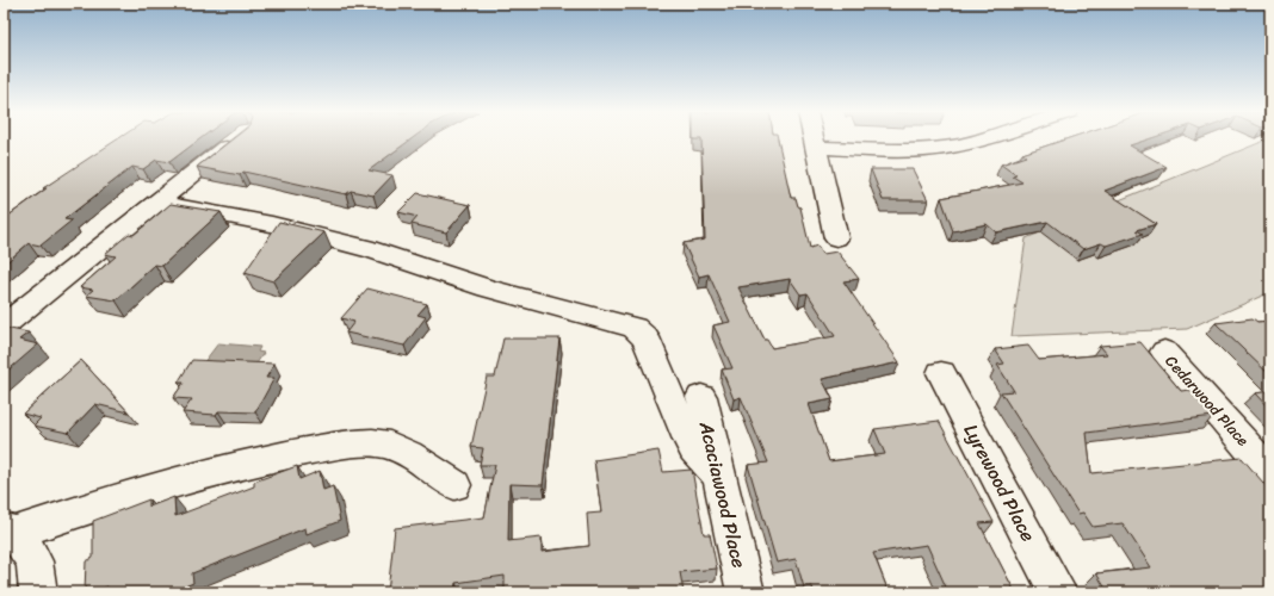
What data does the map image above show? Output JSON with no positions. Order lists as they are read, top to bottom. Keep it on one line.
{"streets":{"street":["Cedarwood Place","Lyrewood Place","Acaciawood Place"]}}
